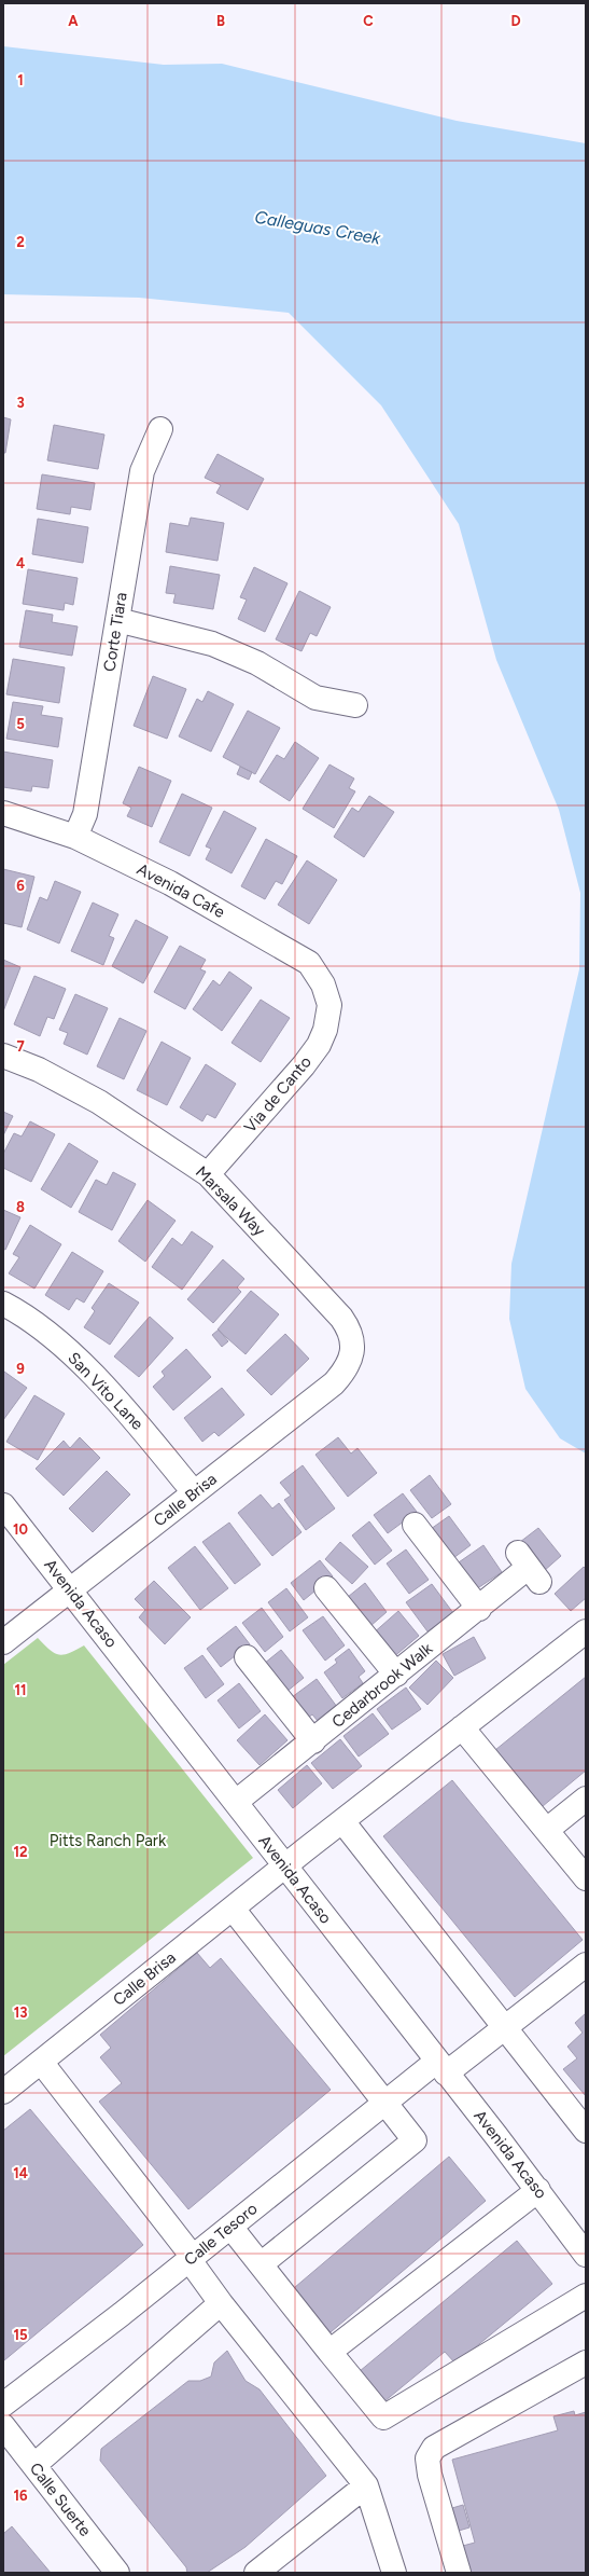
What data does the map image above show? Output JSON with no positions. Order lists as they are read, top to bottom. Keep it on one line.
{"streets":{"street":["Corte Tiara","Avenida Cafe","Via de Canto","Marsala Way","San Vito Lane","Calle Brisa","Avenida Acaso","Cedarbrook Walk","Calle Tesoro","Calle Suerte"]},"crossings":[["Corte Tiara","Avenida Cafe"],["Avenida Cafe","Via de Canto"],["Via de Canto","Marsala Way"],["Marsala Way","Calle Brisa"],["San Vito Lane","Calle Brisa"],["Calle Brisa","Avenida Acaso"],["Avenida Acaso","Cedarbrook Walk"],["Avenida Acaso","Calle Tesoro"]],"water":["Calleguas Creek"],"parks":["Pitts Ranch Park"],"grid":{"columns":["A","B","C","D"],"rows":["1","2","3","4","5","6","7","8","9","10","11","12","13","14","15","16"]}}
